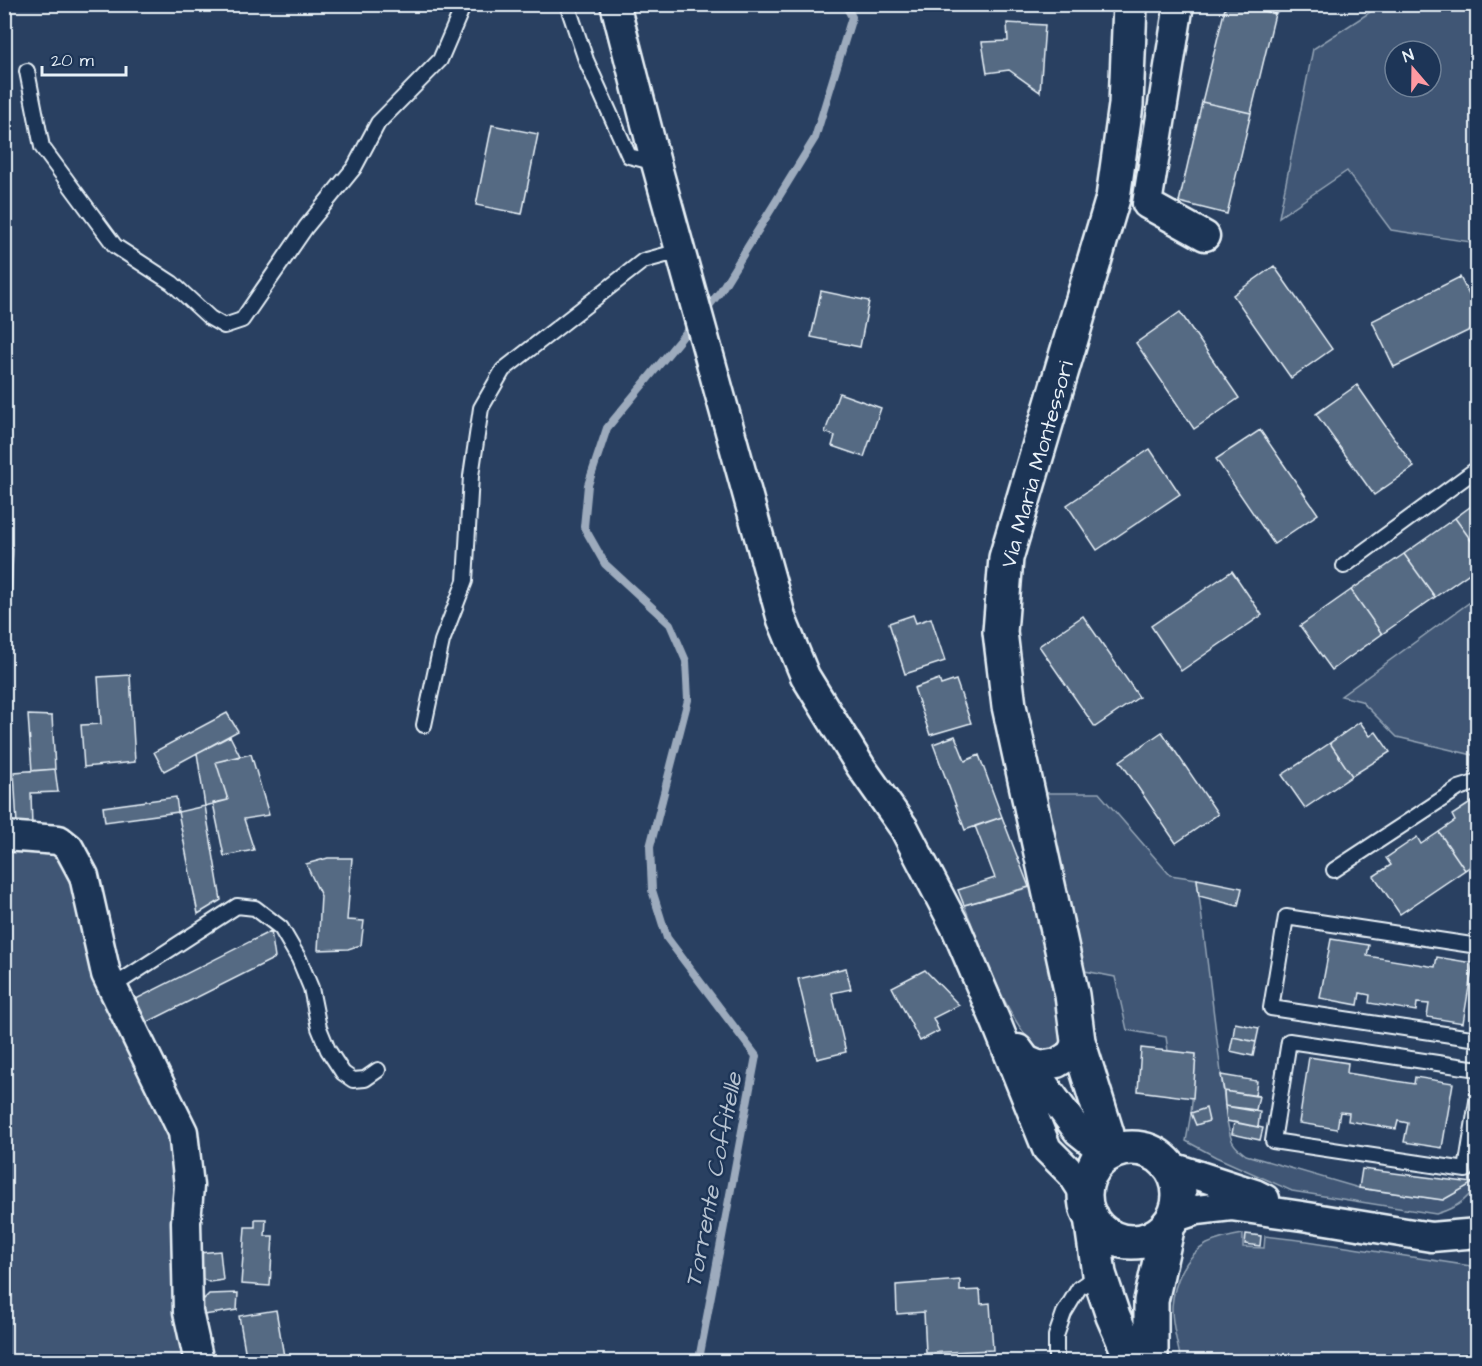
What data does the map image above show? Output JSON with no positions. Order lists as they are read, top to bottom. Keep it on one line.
{"streets":{"street":["Via Maria Montessori"]},"water":["Torrente Coffitelle"],"scale_bar":"20 m","north":"top"}
